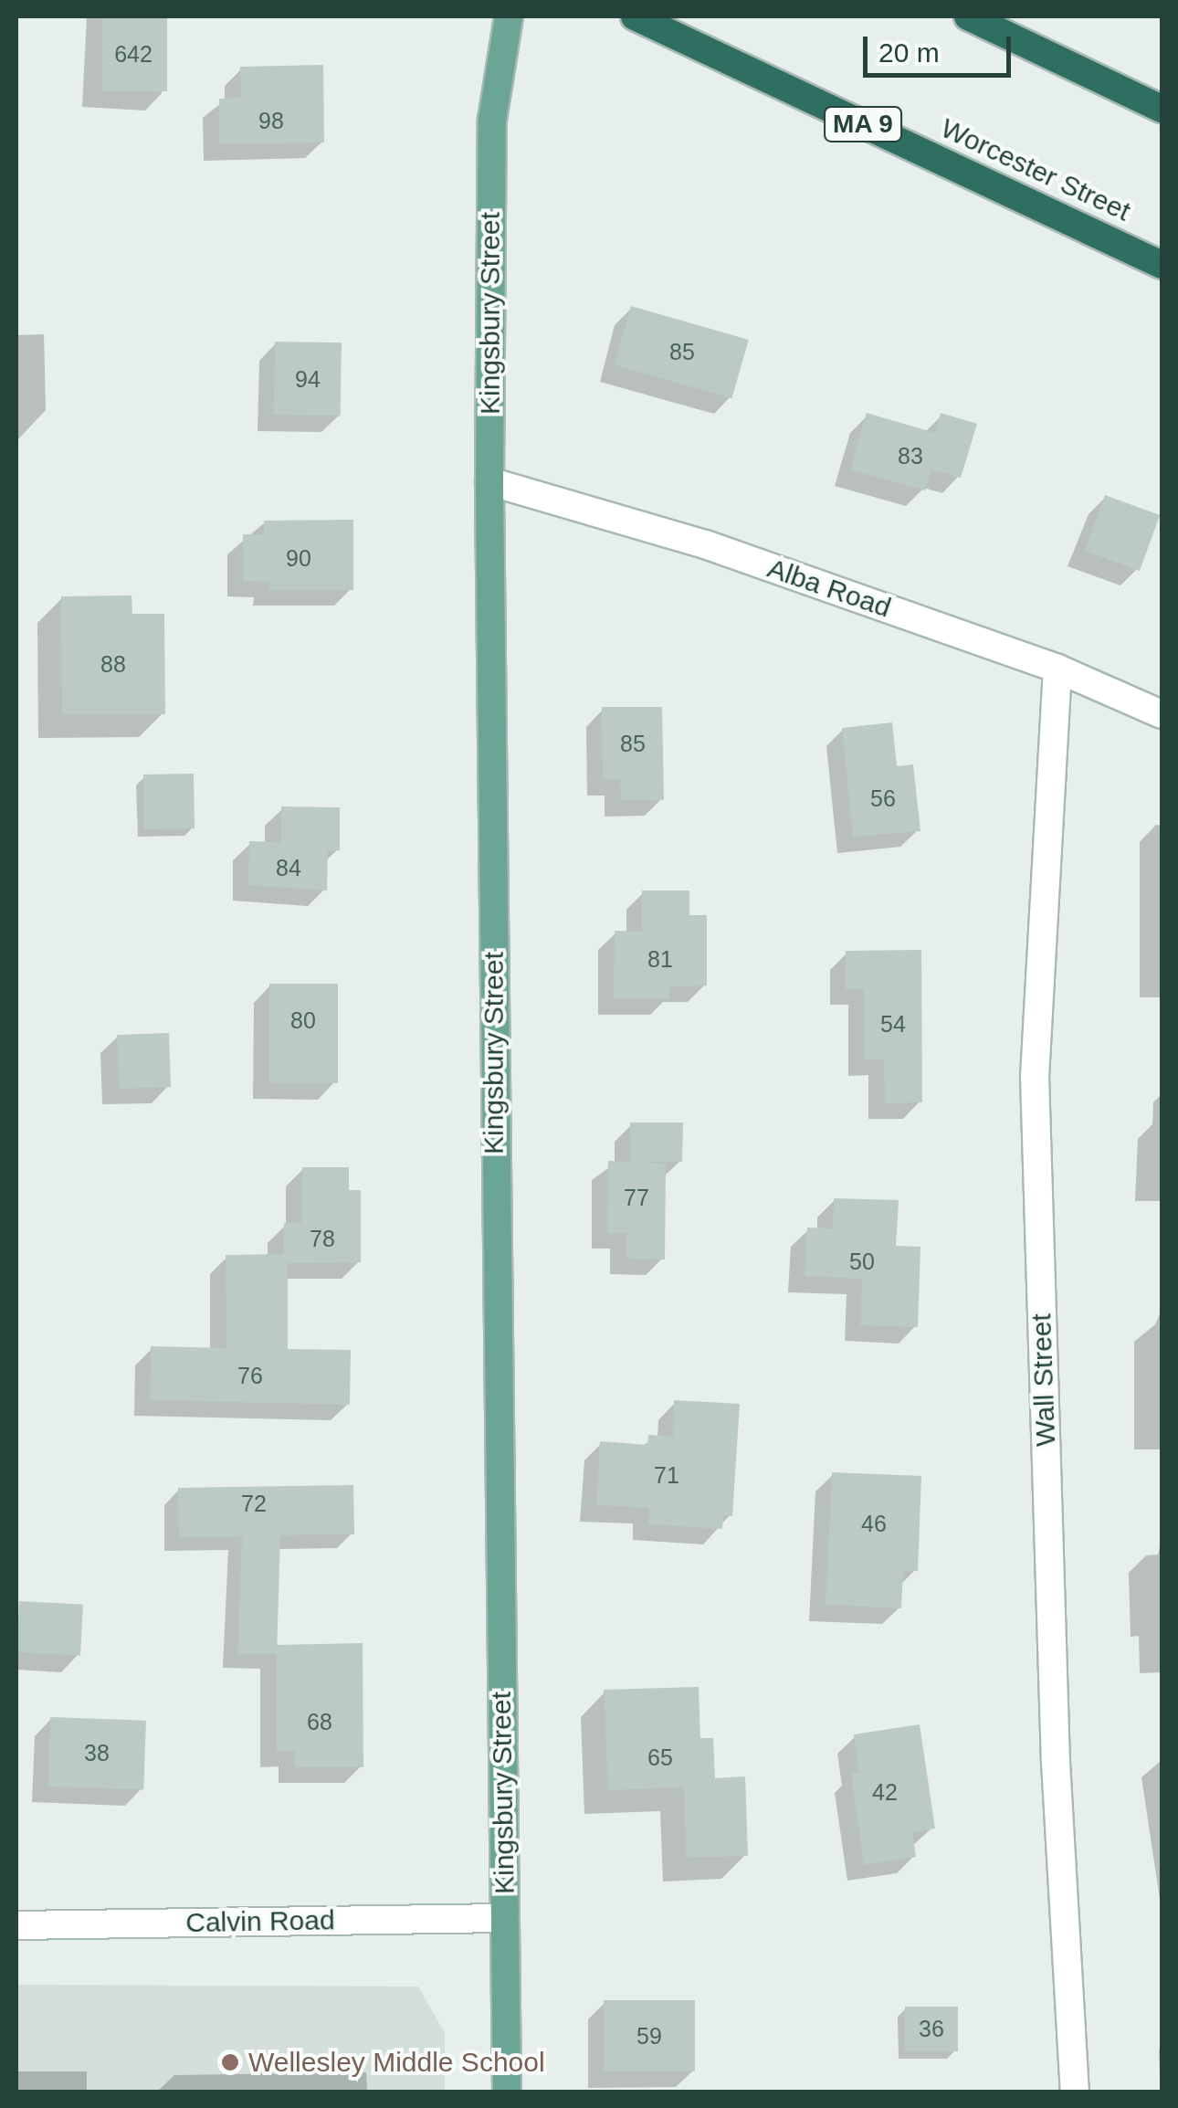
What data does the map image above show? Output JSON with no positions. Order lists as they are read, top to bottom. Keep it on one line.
{"streets":{"highway":["MA 9","Worcester Street"],"main road":["Kingsbury Street"],"street":["Alba Road","Wall Street","Calvin Road"]},"crossings":[["Kingsbury Street","Alba Road"],["Kingsbury Street","Calvin Road"],["Alba Road","Wall Street"]],"places":["Wellesley Middle School"],"house_numbers":["642","98","85","94","83","90","88","85","56","84","81","80","54","77","78","50","76","71","72","46","68","38","65","42","36","59"],"scale_bar":"20 m"}
